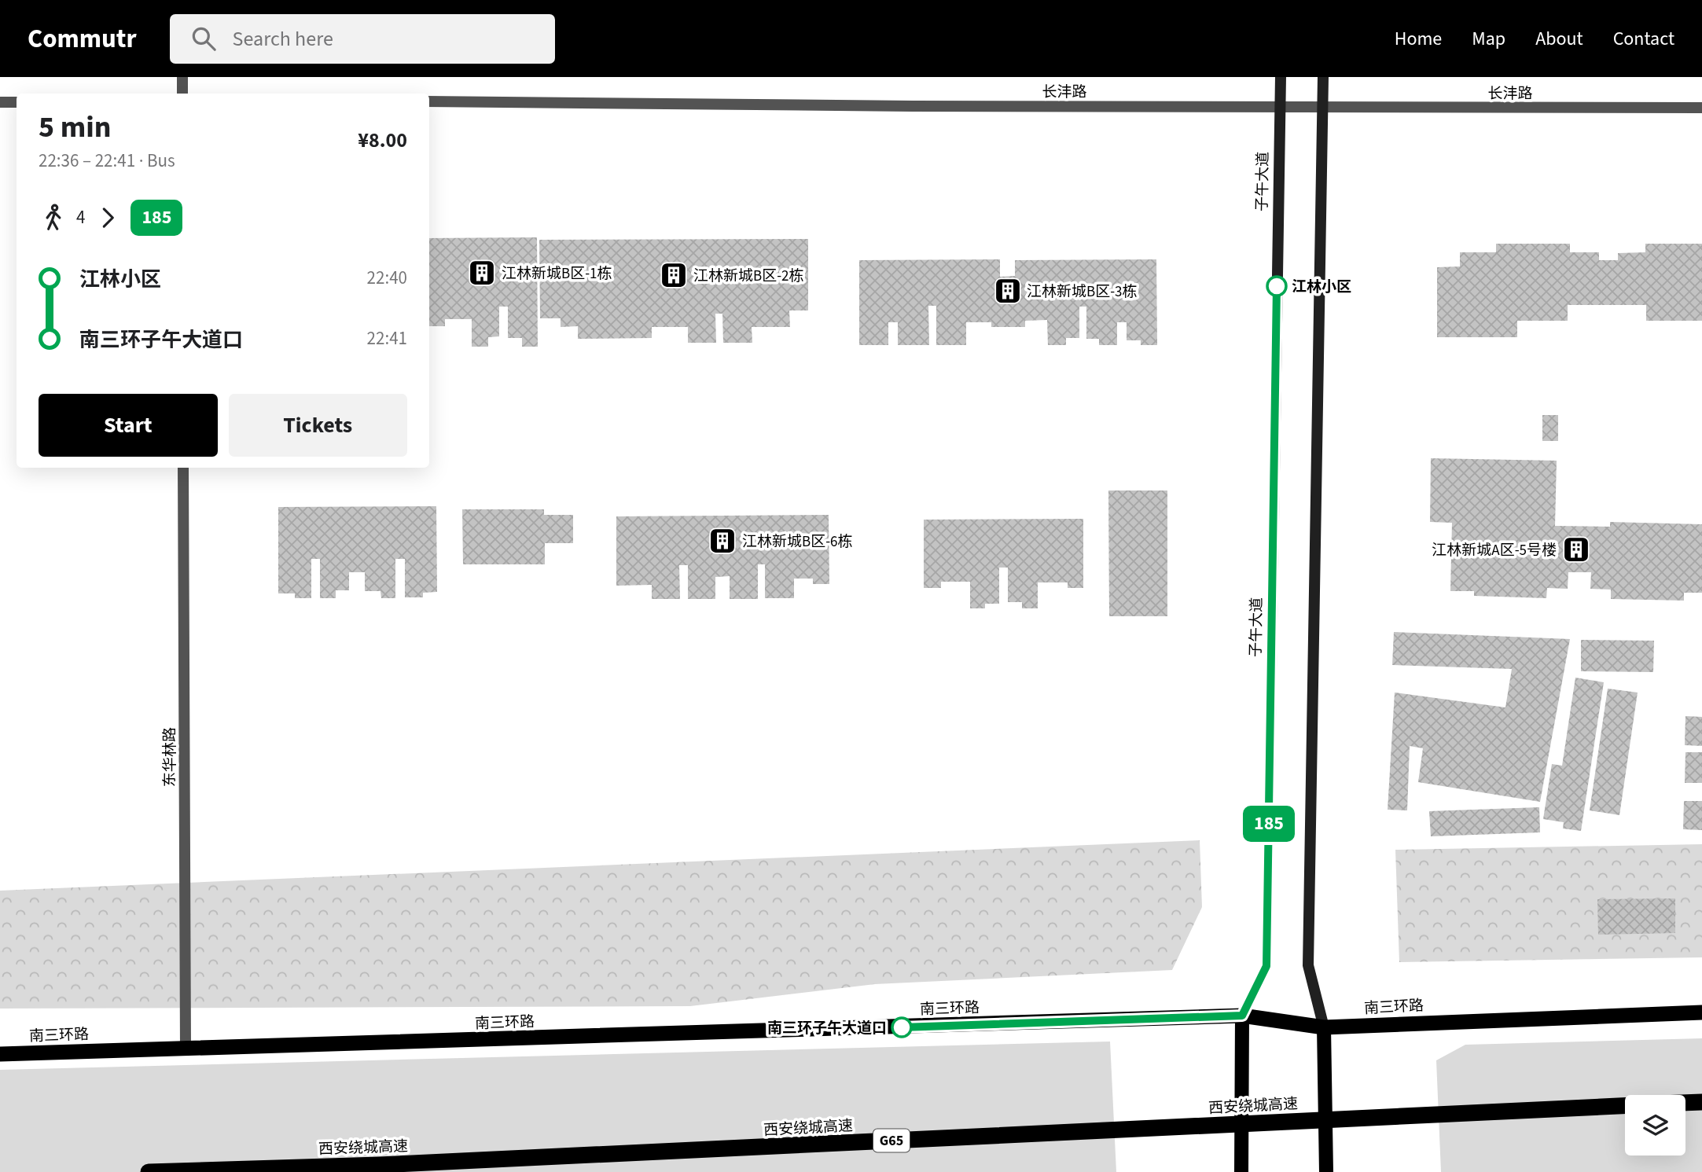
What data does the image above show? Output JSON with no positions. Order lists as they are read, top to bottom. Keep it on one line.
{"streets":{"highway":["南三环路","西安绕城高速","G65"],"main road":["子午大道"],"street":["长沣路","东华林路"]},"crossings":[["长沣路","子午大道"],["子午大道","南三环路"],["东华林路","南三环路"]],"places":{"building":["江林新城B区-1栋","江林新城B区-2栋","江林新城B区-3栋","江林新城B区-6栋","江林新城A区-5号楼"],"other":["江林小区","南三环子午大道口"]},"lines":["bus line 185"],"page":{"header":"Commutr","search":"Search here","nav":["Home","Map","About","Contact"],"on_map":"185","heading":["5 min","22:36 – 22:41 · Bus","¥8.00"],"legs":["4","185"],"list":[{"name":"江林小区","value":"22:40"},{"name":"南三环子午大道口","value":"22:41"}],"buttons":["Start","Tickets"]}}
